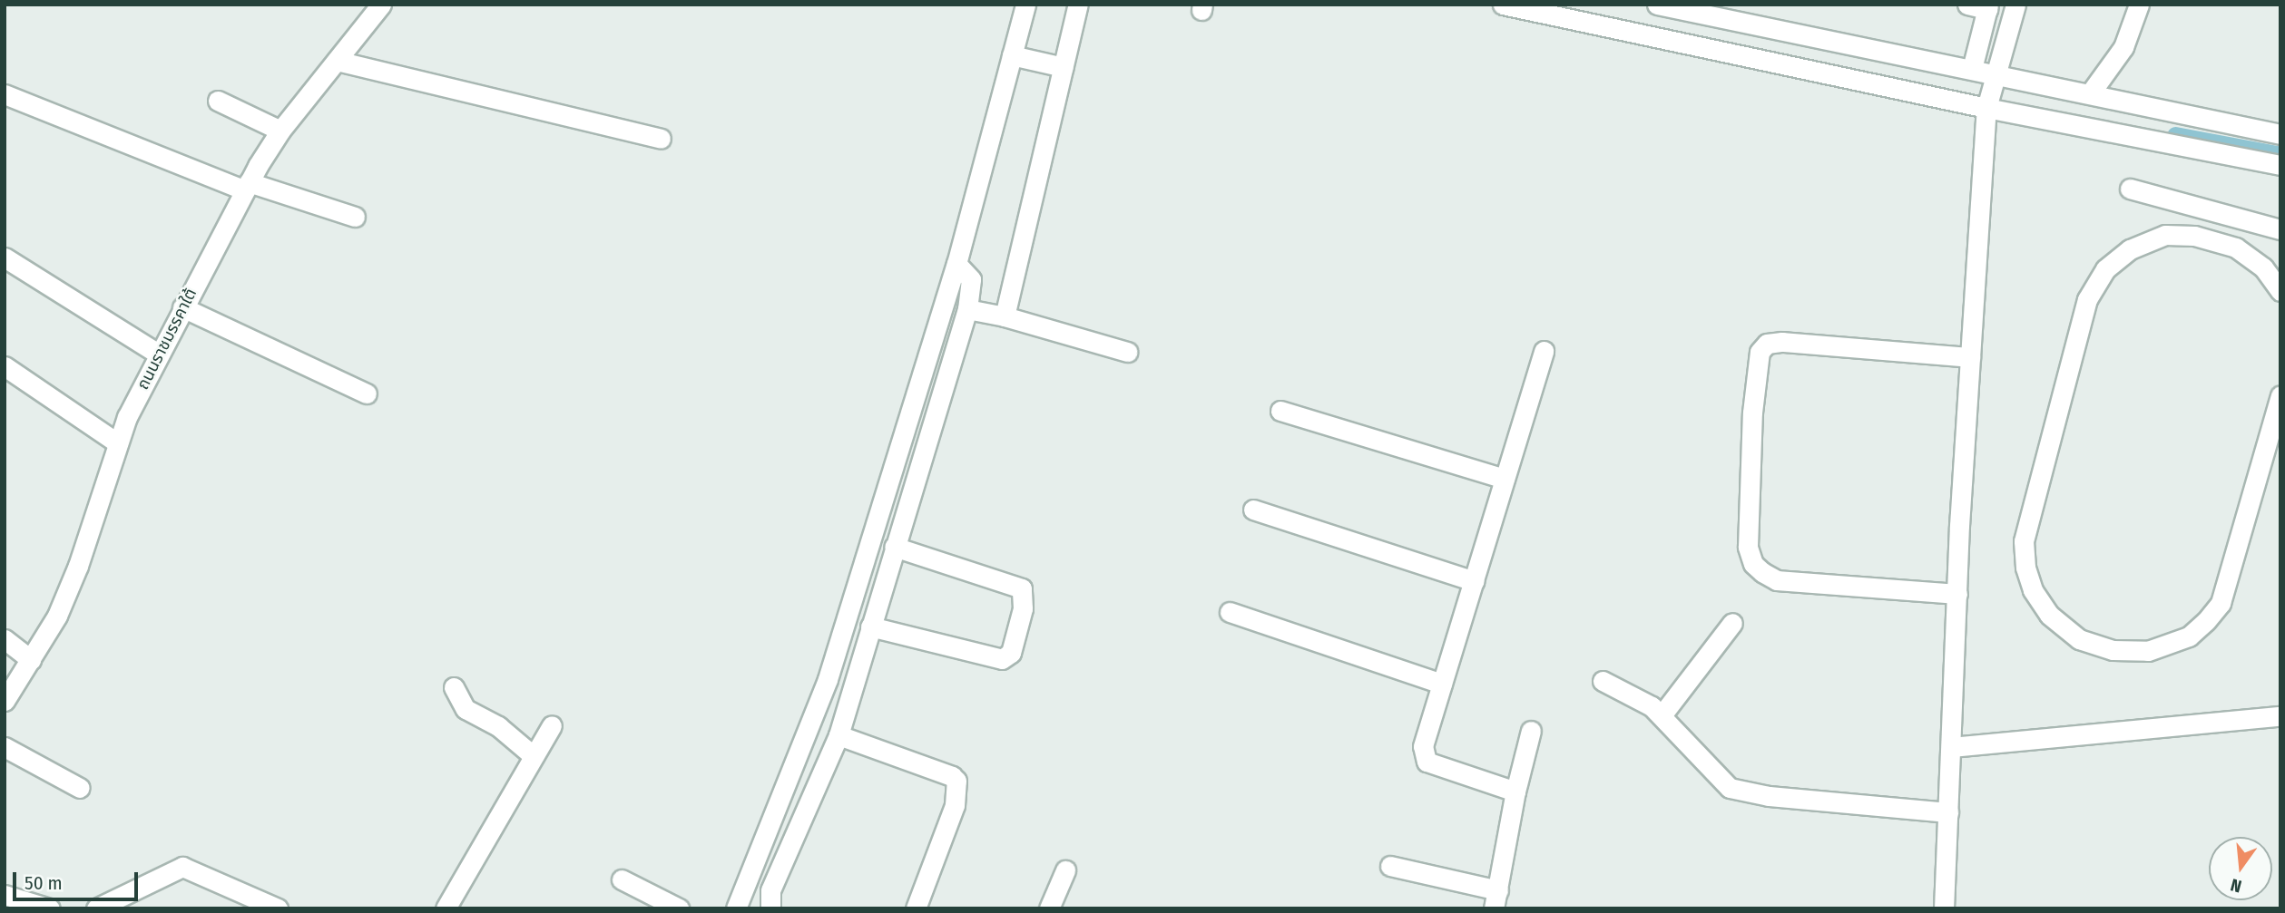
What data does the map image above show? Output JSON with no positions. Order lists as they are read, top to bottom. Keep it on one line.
{"streets":{"street":["ถนนราชมรรคาใต้"]},"scale_bar":"50 m","north":"bottom"}
